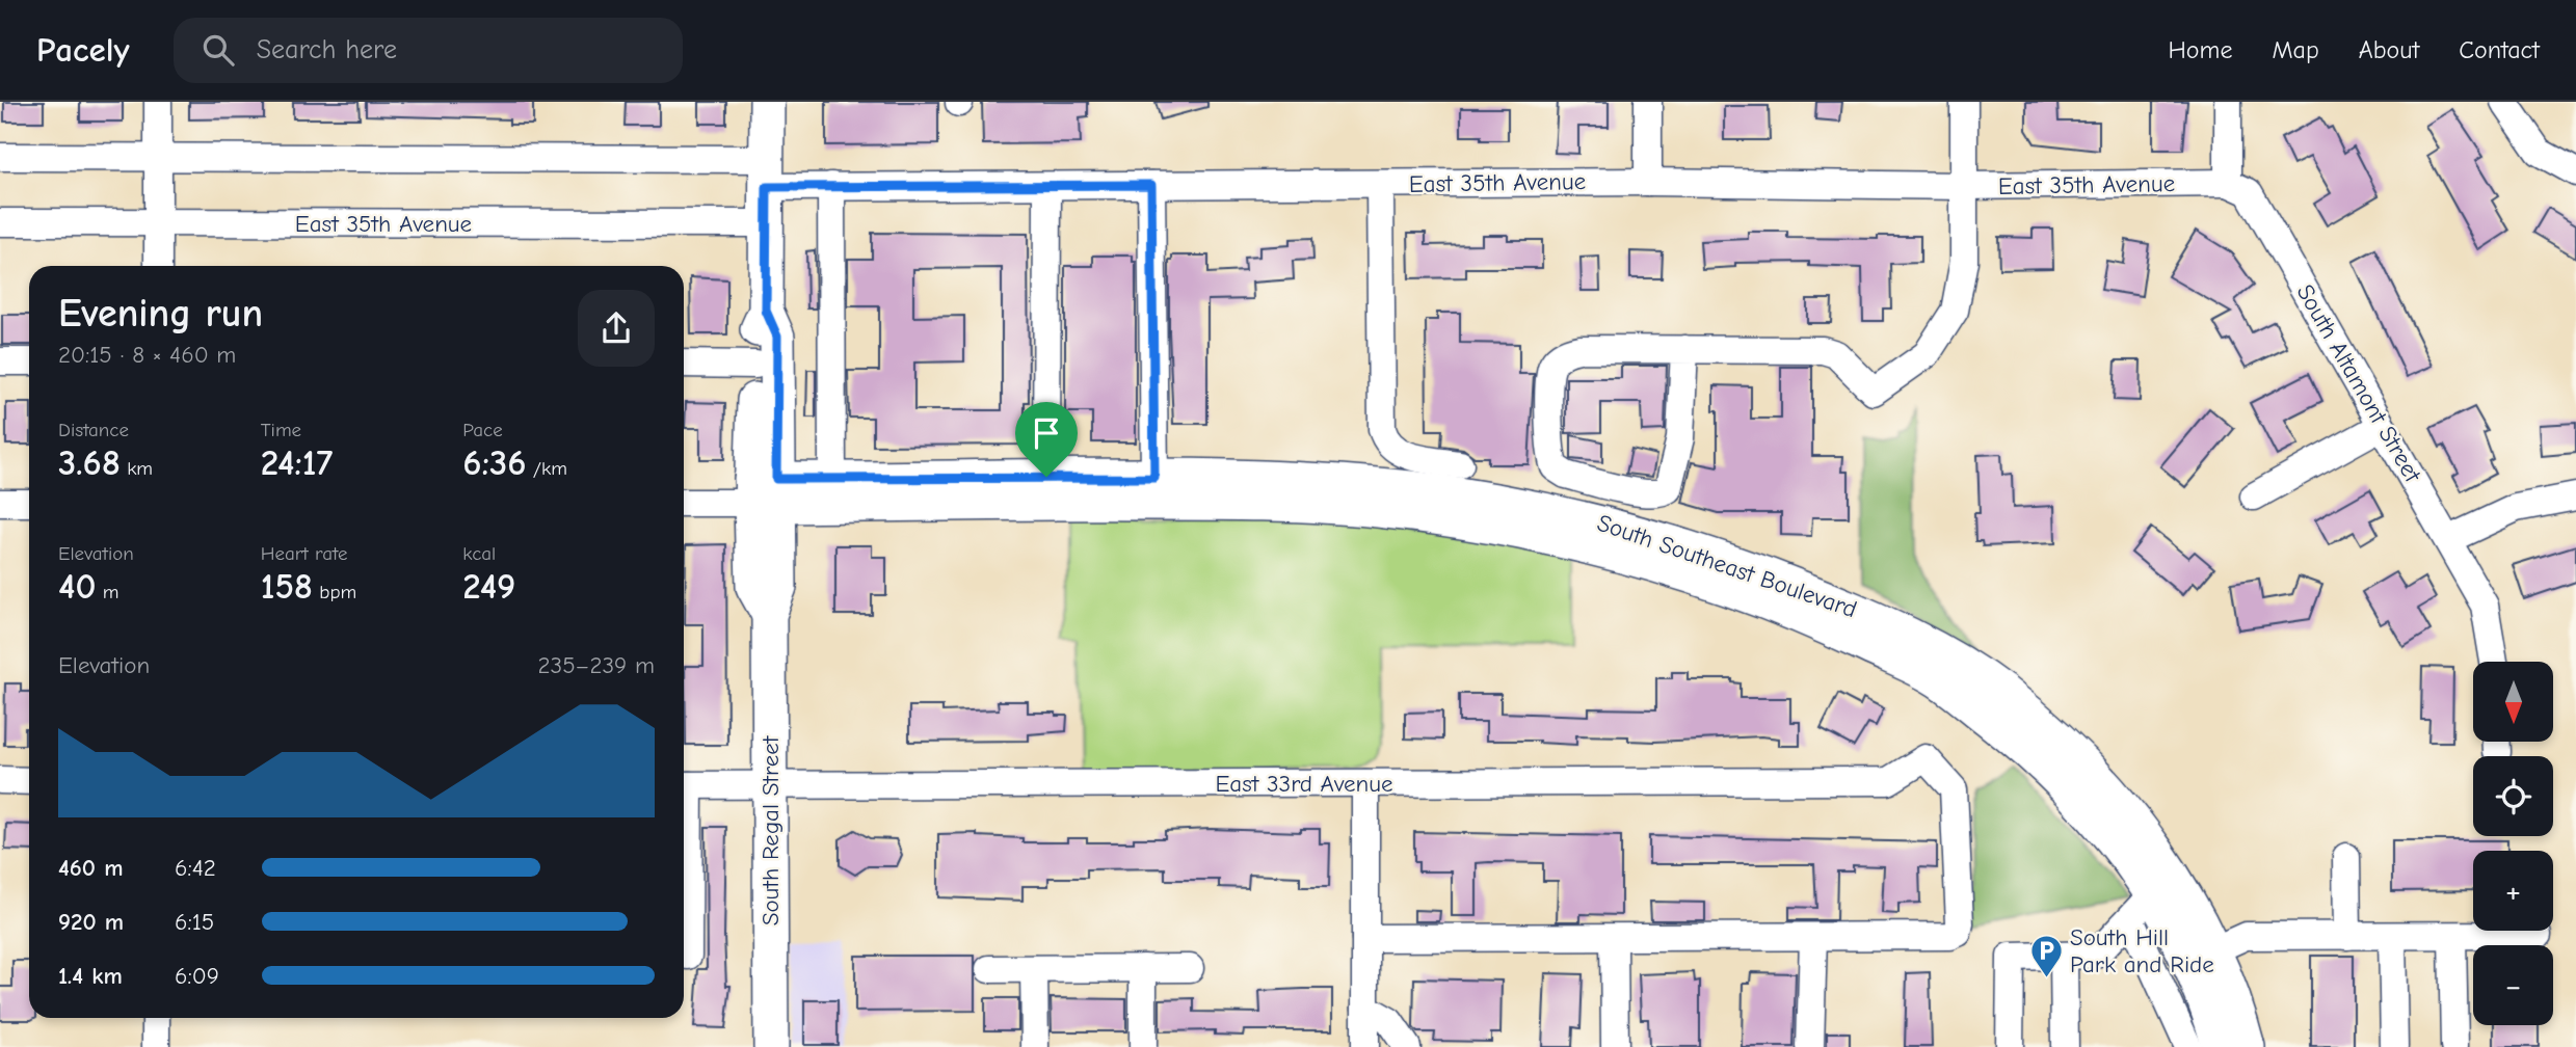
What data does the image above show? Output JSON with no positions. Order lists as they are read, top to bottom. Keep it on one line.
{"streets":{"main road":["South Southeast Boulevard","South Regal Street"],"street":["East 35th Avenue","South Altamont Street","East 33rd Avenue"]},"crossings":[["East 35th Avenue","South Altamont Street"],["East 35th Avenue","South Regal Street"],["South Southeast Boulevard","South Regal Street"],["East 33rd Avenue","South Regal Street"]],"places":{"parking":["South Hill Park and Ride"]},"north":"bottom","page":{"header":"Pacely","search":"Search here","nav":["Home","Map","About","Contact"],"heading":["Evening run","20:15 · 8 × 460 m"],"stats":[["Distance","3.68 km"],["Time","24:17"],["Pace","6:36 /km"],["Elevation","40 m"],["Heart rate","158 bpm"],["kcal","249"]],"chart":["Elevation","235–239 m"],"map_buttons":["+","−"],"list":[{"name":"460 m","note":"6:42"},{"name":"920 m","note":"6:15"},{"name":"1.4 km","note":"6:09"}]}}
